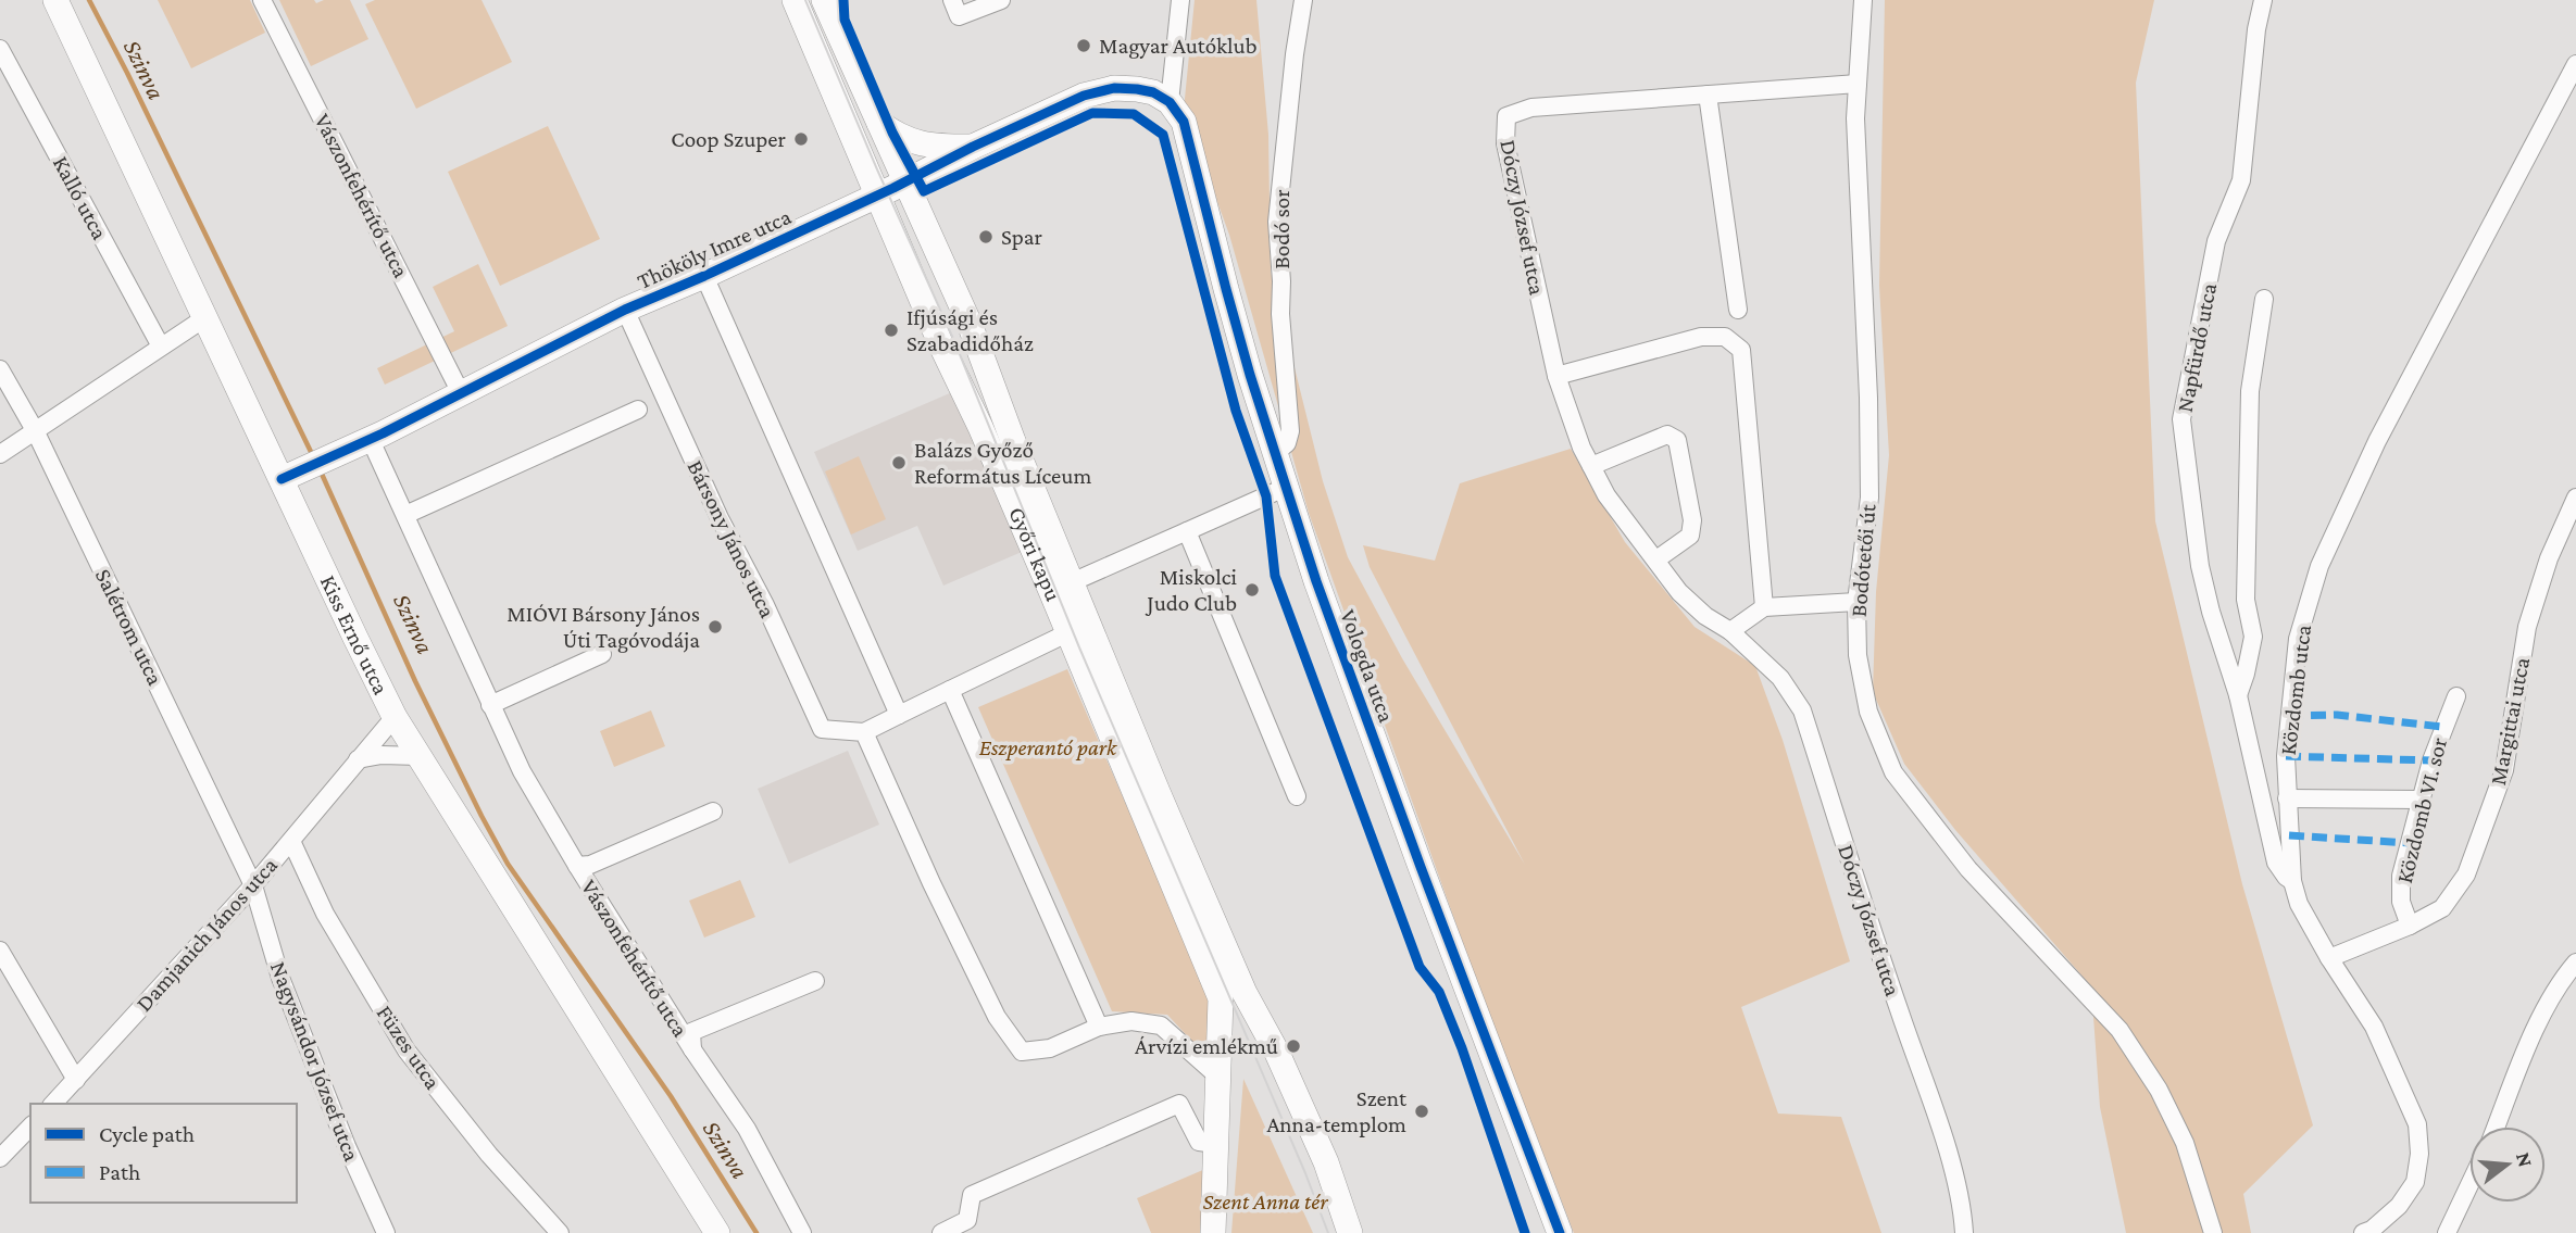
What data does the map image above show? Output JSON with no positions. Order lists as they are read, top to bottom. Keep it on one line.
{"streets":{"street":["Vászonfehérítő utca","Kalló utca","Dóczy József utca","Bodó sor","Thököly Imre utca","Napfürdő utca","Bársony János utca","Győri kapu","Bodótetői út","Salétrom utca","Kiss Ernő utca","Vologda utca","Közdomb utca","Margittai utca","Közdomb VI. sor","Damjanich János utca","Füzes utca","Nagysándor József utca"]},"crossings":[["Vászonfehérítő utca","Thököly Imre utca"],["Dóczy József utca","Bodótetői út"],["Bodó sor","Vologda utca"],["Thököly Imre utca","Bársony János utca"],["Thököly Imre utca","Győri kapu"],["Thököly Imre utca","Kiss Ernő utca"],["Thököly Imre utca","Vologda utca"],["Napfürdő utca","Közdomb utca"],["Bársony János utca","Győri kapu"],["Salétrom utca","Damjanich János utca"],["Salétrom utca","Nagysándor József utca"],["Kiss Ernő utca","Damjanich János utca"],["Közdomb utca","Margittai utca"],["Margittai utca","Közdomb VI. sor"],["Damjanich János utca","Füzes utca"],["Damjanich János utca","Nagysándor József utca"]],"water":["Szinva"],"parks":["Eszperantó park","Szent Anna tér"],"places":["Magyar Autóklub","Coop Szuper","Spar","Ifjúsági és Szabadidőház","Balázs Győző Református Líceum","Miskolci Judo Club","MIÓVI Bársony János Úti Tagóvodája","Árvízi emlékmű","Szent Anna-templom"],"legend":["Cycle path","Path"],"north":"right"}
